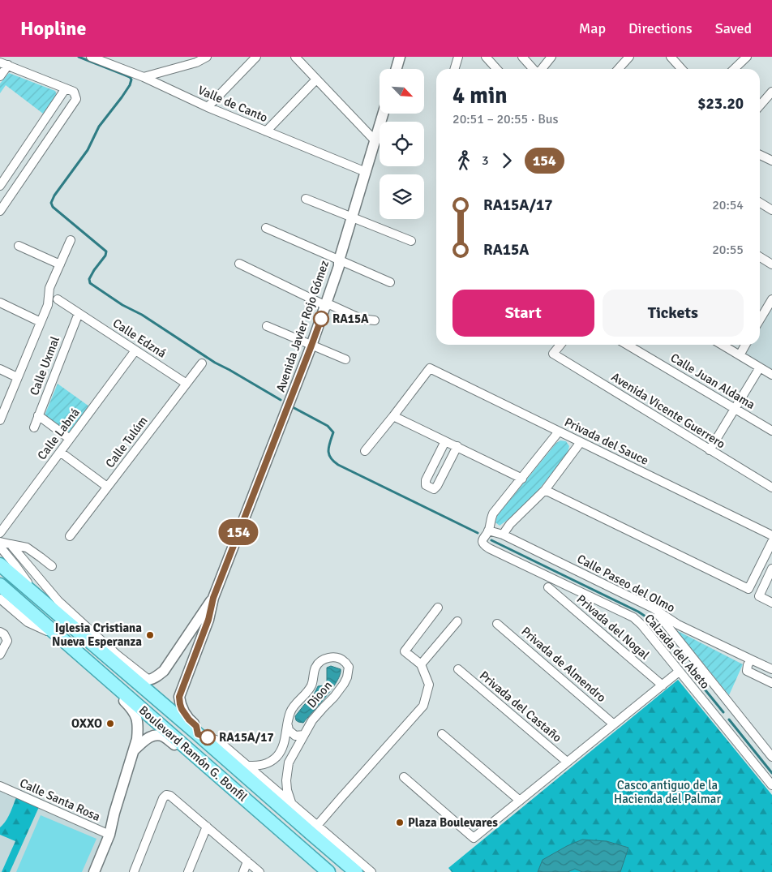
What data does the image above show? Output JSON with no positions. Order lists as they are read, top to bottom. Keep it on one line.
{"streets":{"main road":["Boulevard Ramón G. Bonfil"],"street":["Valle de Canto","Avenida Javier Rojo Gómez","Calle Edzná","Calle Uxmal","Calle Juan Aldama","Avenida Vicente Guerrero","Calle Labná","Privada del Sauce","Calle Tulúm","Calle Paseo del Olmo","Privada del Nogal","Calzada del Abeto","Privada de Almendro","Dioon","Privada del Castaño","Calle Santa Rosa"]},"crossings":[["Valle de Canto","Avenida Javier Rojo Gómez"],["Avenida Javier Rojo Gómez","Boulevard Ramón G. Bonfil"],["Calle Edzná","Calle Uxmal"],["Calle Edzná","Calle Labná"],["Calle Edzná","Calle Tulúm"],["Calle Paseo del Olmo","Calzada del Abeto"],["Dioon","Boulevard Ramón G. Bonfil"]],"parks":["Casco antiguo de la Hacienda del Palmar"],"places":["RA15A","Iglesia Cristiana Nueva Esperanza","OXXO","RA15A/17","Plaza Boulevares"],"lines":["bus line 154"],"north":"bottom right","page":{"header":"Hopline","nav":["Map","Directions","Saved"],"on_map":"154","heading":["4 min","20:51 – 20:55 · Bus","$23.20"],"legs":["3","154"],"list":[{"name":"RA15A/17","value":"20:54"},{"name":"RA15A","value":"20:55"}],"buttons":["Start","Tickets"]}}
